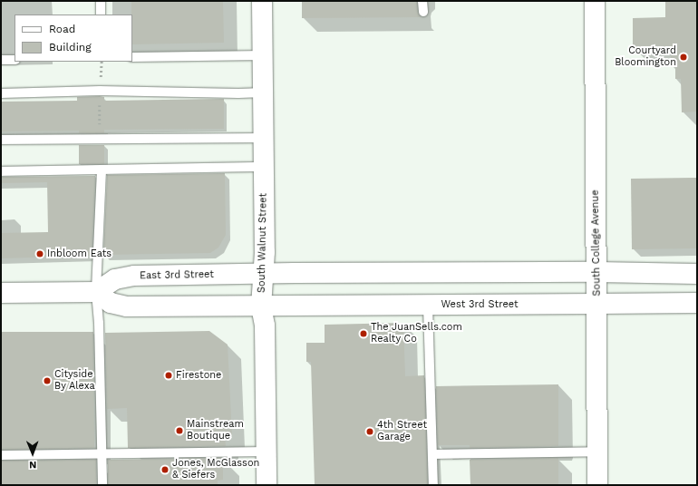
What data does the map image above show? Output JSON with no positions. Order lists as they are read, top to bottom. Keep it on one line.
{"streets":{"main road":["South Walnut Street","South College Avenue","East 3rd Street","West 3rd Street"]},"crossings":[["South Walnut Street","East 3rd Street"],["South Walnut Street","West 3rd Street"],["South College Avenue","West 3rd Street"]],"places":["Courtyard Bloomington","Inbloom Eats","The JuanSells.com Realty Co","Firestone","Cityside By Alexa","Mainstream Boutique","4th Street Garage","Jones, McGlasson & Siefers"],"legend":["Road","Building"],"north":"bottom"}
